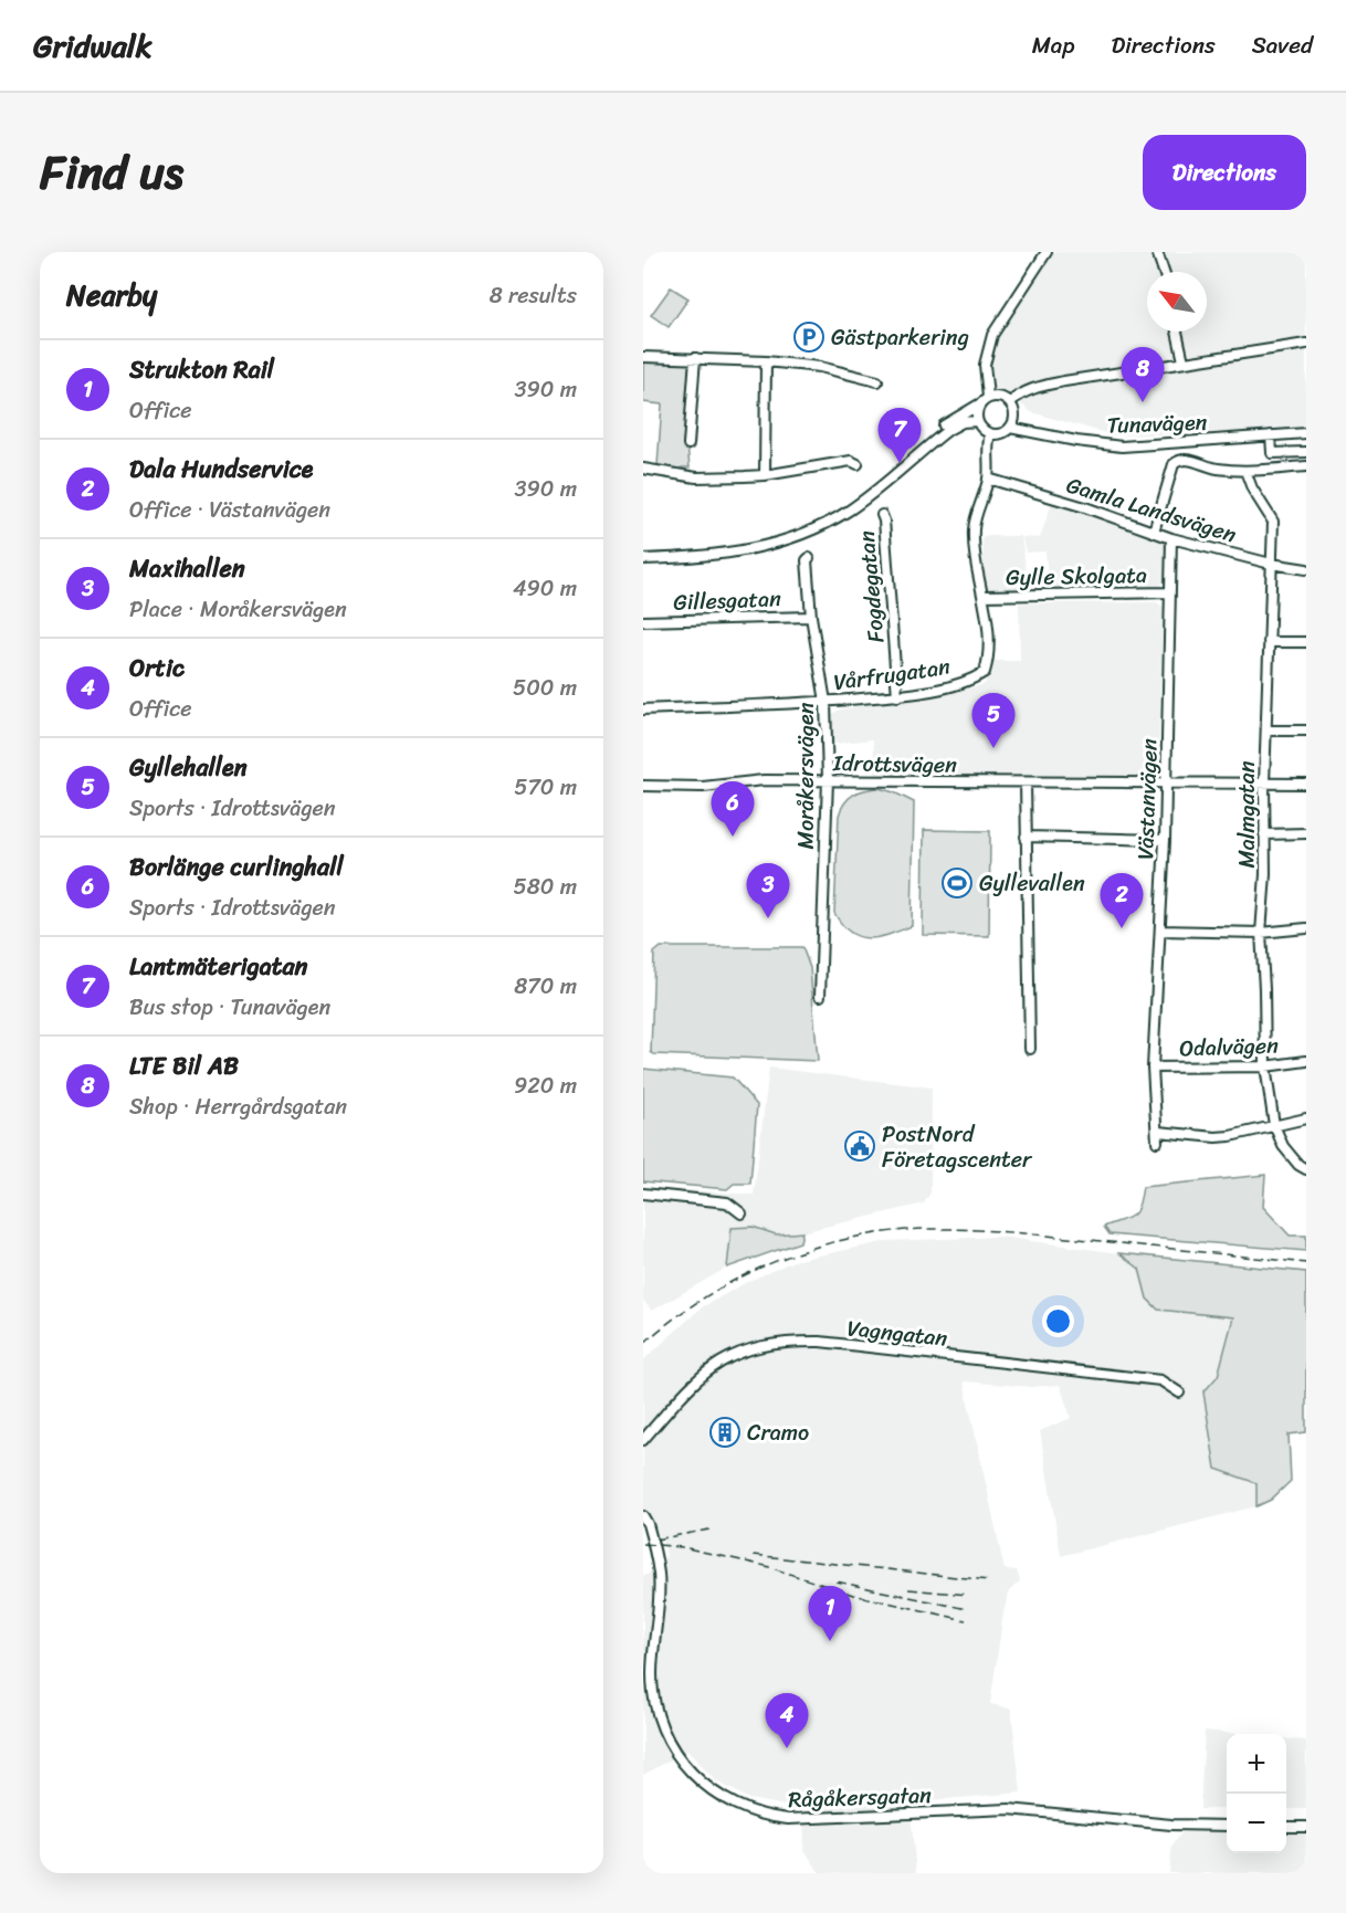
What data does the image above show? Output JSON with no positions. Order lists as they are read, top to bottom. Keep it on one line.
{"streets":{"street":["Tunavägen","Gamla Landsvägen","Gylle Skolgata","Fogdegatan","Gillesgatan","Vårfrugatan","Idrottsvägen","Moråkersvägen","Västanvägen","Malmgatan","Odalvägen","Vagngatan","Rågåkersgatan"]},"crossings":[["Gamla Landsvägen","Västanvägen"],["Gamla Landsvägen","Malmgatan"],["Gylle Skolgata","Vårfrugatan"],["Gylle Skolgata","Västanvägen"],["Fogdegatan","Vårfrugatan"],["Gillesgatan","Moråkersvägen"],["Vårfrugatan","Moråkersvägen"],["Idrottsvägen","Moråkersvägen"],["Idrottsvägen","Västanvägen"],["Idrottsvägen","Malmgatan"],["Västanvägen","Odalvägen"],["Malmgatan","Odalvägen"]],"places":{"parking":["Gästparkering"],"sports":["Gyllevallen"],"public building":["PostNord Företagscenter"],"building":["Cramo"]},"north":"top left","page":{"header":"Gridwalk","nav":["Map","Directions","Saved"],"title":"Find us","buttons":"Directions","heading":["Nearby","8 results"],"list":[{"mark":"1","name":"Strukton Rail","note":"Office","value":"390 m"},{"mark":"2","name":"Dala Hundservice","note":"Office · Västanvägen","value":"390 m"},{"mark":"3","name":"Maxihallen","note":"Place · Moråkersvägen","value":"490 m"},{"mark":"4","name":"Ortic","note":"Office","value":"500 m"},{"mark":"5","name":"Gyllehallen","note":"Sports · Idrottsvägen","value":"570 m"},{"mark":"6","name":"Borlänge curlinghall","note":"Sports · Idrottsvägen","value":"580 m"},{"mark":"7","name":"Lantmäterigatan","note":"Bus stop · Tunavägen","value":"870 m"},{"mark":"8","name":"LTE Bil AB","note":"Shop · Herrgårdsgatan","value":"920 m"}],"pins":["8","7","5","6","3","2","1","4"],"map_buttons":["+","−"]}}
